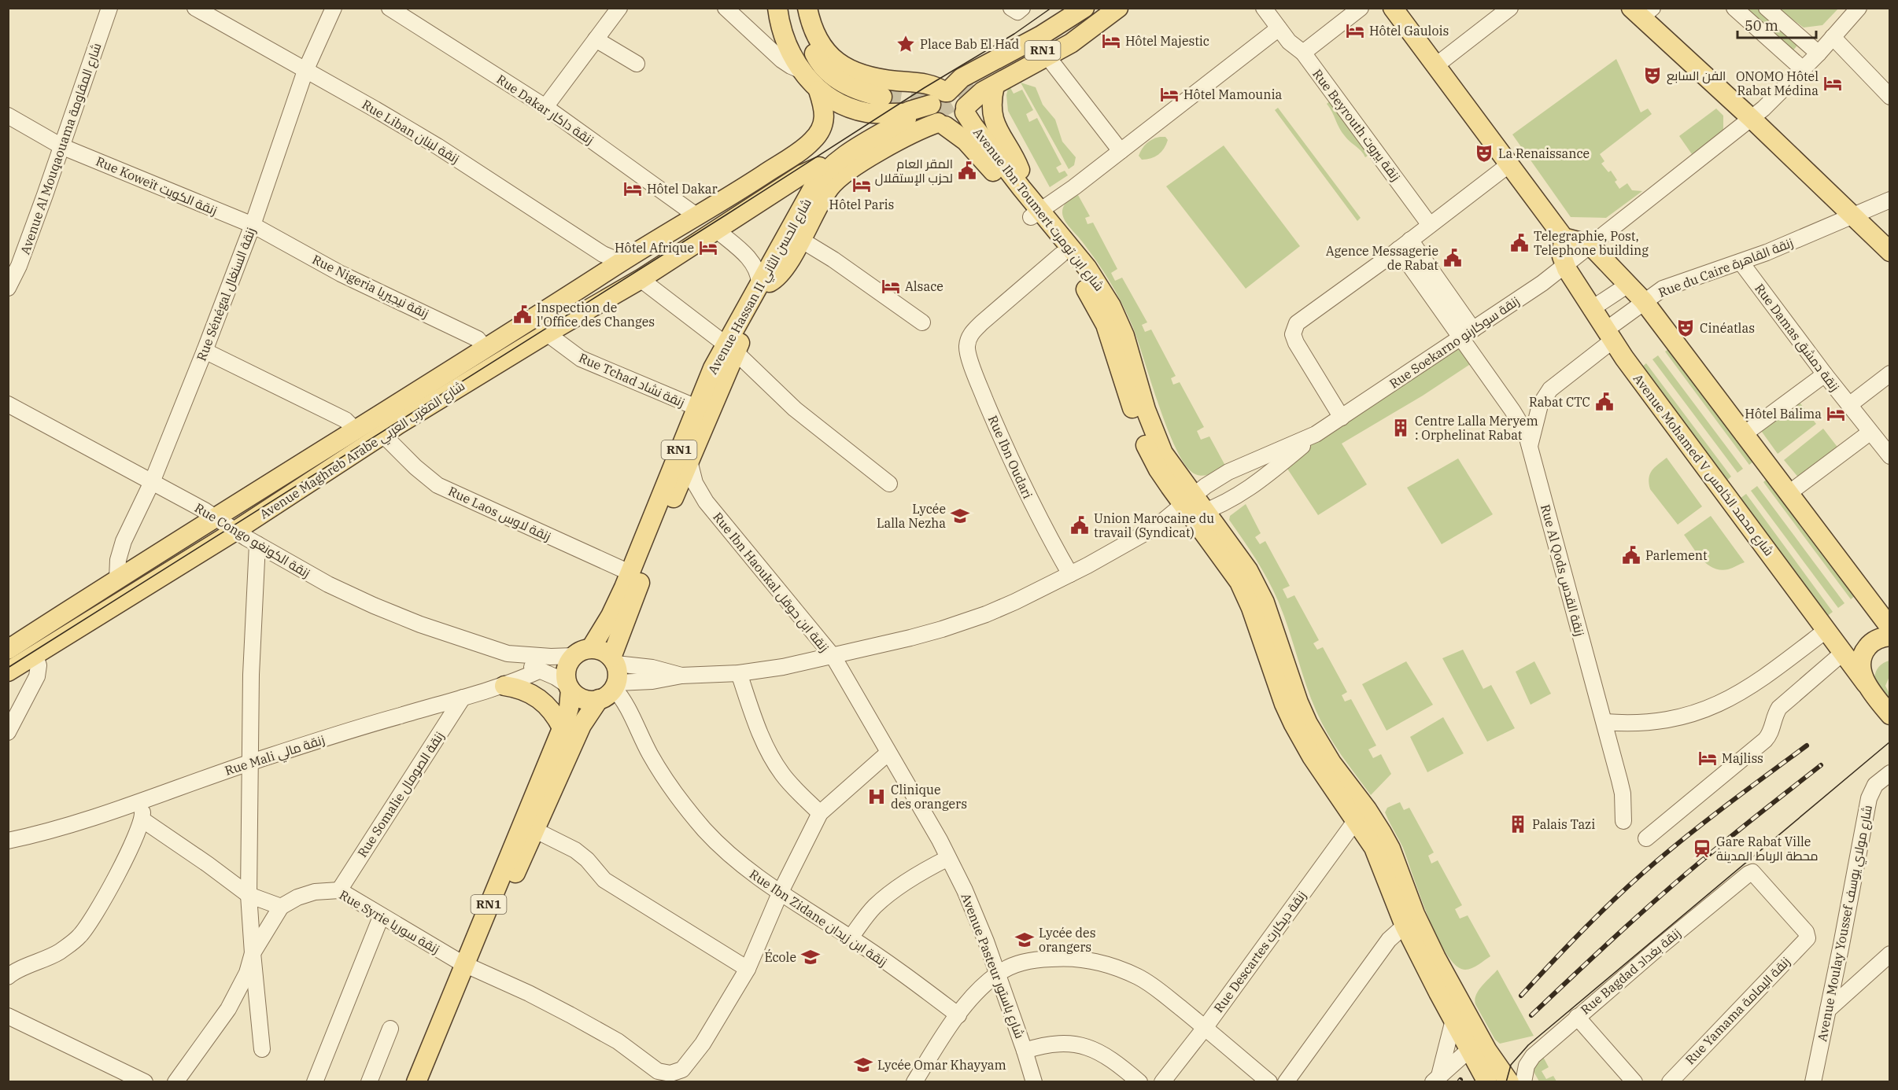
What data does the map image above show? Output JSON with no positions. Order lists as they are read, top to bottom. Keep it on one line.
{"streets":{"main road":["RN1","Avenue Ibn Toumert شارع ابن تومرت","Avenue Hassan II شارع الحسن الثاني","Avenue Maghreb Arabe شارع المغرب العربي","Avenue Mohamed V شارع محمد الخامس"],"street":["Rue Dakar زنقة داكار","Rue Beyrouth زنقة بيروت","Rue Liban زنقة لبنان","Avenue Al Mouqaouama شارع المقاومة","Rue Koweït زنقة الكويت","Rue du Caire زنقة القاهرة","Rue Nigeria زنقة نيجيريا","Rue Sénégal زنقة السنغال","Rue Damas زنقة دمشق","Rue Soekarno زنقة سوكارنو","Rue Tchad زنقة نشاد","Rue Ibn Oudari","Rue Laos زنقة لاوس","Rue Congo زنقة الكونغو","Rue Al Qods زنقة القدس","Rue Ibn Haoukal زنقة ابن حوقل","Rue Mali زنقة مالي","Rue Somalie زنقة الصومال","Rue Ibn Zidane زنقة ابن زيدان","Rue Syrie زنقة سوريا","Avenue Moulay Youssef شارع مولاي يوسف","Rue Descartes زنقة ديكارت","Avenue Pasteur شارع باستور","Rue Bagdad زنقة بغداد","Rue Yamama زنقة اليمامة"]},"crossings":[["RN1","Avenue Hassan II شارع الحسن الثاني"],["RN1","Rue Soekarno زنقة سوكارنو"],["RN1","Rue Congo زنقة الكونغو"],["RN1","Rue Ibn Zidane زنقة ابن زيدان"],["Rue Dakar زنقة داكار","Avenue Maghreb Arabe شارع المغرب العربي"],["Rue Liban زنقة لبنان","Rue Sénégal زنقة السنغال"],["Rue Liban زنقة لبنان","Avenue Maghreb Arabe شارع المغرب العربي"],["Avenue Al Mouqaouama شارع المقاومة","Rue Koweït زنقة الكويت"],["Rue Koweït زنقة الكويت","Rue Nigeria زنقة نيجيريا"],["Rue Koweït زنقة الكويت","Rue Sénégal زنقة السنغال"],["Avenue Ibn Toumert شارع ابن تومرت","Rue Soekarno زنقة سوكارنو"],["Avenue Ibn Toumert شارع ابن تومرت","Rue Ibn Oudari"],["Avenue Ibn Toumert شارع ابن تومرت","Rue Descartes زنقة ديكارت"],["Rue du Caire زنقة القاهرة","Rue Damas زنقة دمشق"],["Rue du Caire زنقة القاهرة","Avenue Mohamed V شارع محمد الخامس"],["Rue du Caire زنقة القاهرة","Rue Al Qods زنقة القدس"],["Rue Nigeria زنقة نيجيريا","Rue Sénégal زنقة السنغال"],["Rue Nigeria زنقة نيجيريا","Avenue Maghreb Arabe شارع المغرب العربي"],["Avenue Hassan II شارع الحسن الثاني","Rue Soekarno زنقة سوكارنو"],["Avenue Hassan II شارع الحسن الثاني","Rue Tchad زنقة نشاد"],["Avenue Hassan II شارع الحسن الثاني","Rue Laos زنقة لاوس"],["Avenue Hassan II شارع الحسن الثاني","Rue Congo زنقة الكونغو"],["Avenue Hassan II شارع الحسن الثاني","Rue Ibn Haoukal زنقة ابن حوقل"],["Avenue Hassan II شارع الحسن الثاني","Rue Ibn Zidane زنقة ابن زيدان"],["Avenue Hassan II شارع الحسن الثاني","Rue Syrie زنقة سوريا"],["Rue Sénégal زنقة السنغال","Avenue Maghreb Arabe شارع المغرب العربي"],["Rue Sénégal زنقة السنغال","Rue Congo زنقة الكونغو"],["Rue Soekarno زنقة سوكارنو","Rue Ibn Oudari"],["Rue Soekarno زنقة سوكارنو","Avenue Mohamed V شارع محمد الخامس"],["Rue Soekarno زنقة سوكارنو","Rue Congo زنقة الكونغو"],["Rue Soekarno زنقة سوكارنو","Rue Al Qods زنقة القدس"],["Rue Soekarno زنقة سوكارنو","Rue Ibn Haoukal زنقة ابن حوقل"],["Rue Soekarno زنقة سوكارنو","Rue Ibn Zidane زنقة ابن زيدان"],["Rue Soekarno زنقة سوكارنو","Avenue Pasteur شارع باستور"],["Rue Tchad زنقة نشاد","Avenue Maghreb Arabe شارع المغرب العربي"],["Avenue Maghreb Arabe شارع المغرب العربي","Rue Laos زنقة لاوس"],["Avenue Maghreb Arabe شارع المغرب العربي","Rue Congo زنقة الكونغو"],["Rue Congo زنقة الكونغو","Rue Mali زنقة مالي"],["Rue Congo زنقة الكونغو","Rue Ibn Zidane زنقة ابن زيدان"],["Rue Ibn Haoukal زنقة ابن حوقل","Avenue Pasteur شارع باستور"],["Rue Mali زنقة مالي","Rue Somalie زنقة الصومال"],["Rue Somalie زنقة الصومال","Rue Syrie زنقة سوريا"],["Rue Bagdad زنقة بغداد","Rue Yamama زنقة اليمامة"]],"places":{"hotel":["Hôtel Gaulois","Hôtel Majestic","ONOMO Hôtel Rabat Médina","Hôtel Mamounia","Hôtel Paris","Hôtel Dakar","Hôtel Afrique","Alsace","Hôtel Balima","Majliss"],"place":["Place Bab El Had"],"theatre":["الفن السابع","La Renaissance","Cinéatlas"],"public building":["المقر العام لحزب الإستقلال","Telegraphie, Post, Telephone building","Agence Messagerie de Rabat","Inspection de l'Office des Changes","Rabat CTC","Union Marocaine du travail (Syndicat)","Parlement"],"building":["Centre Lalla Meryem : Orphelinat Rabat","Palais Tazi"],"school or university":["Lycée Lalla Nezha","Lycée des orangers","École","Lycée Omar Khayyam"],"hospital":["Clinique des orangers"],"station":["Gare Rabat Ville محطة الرباط المدينة"]},"scale_bar":"50 m"}
